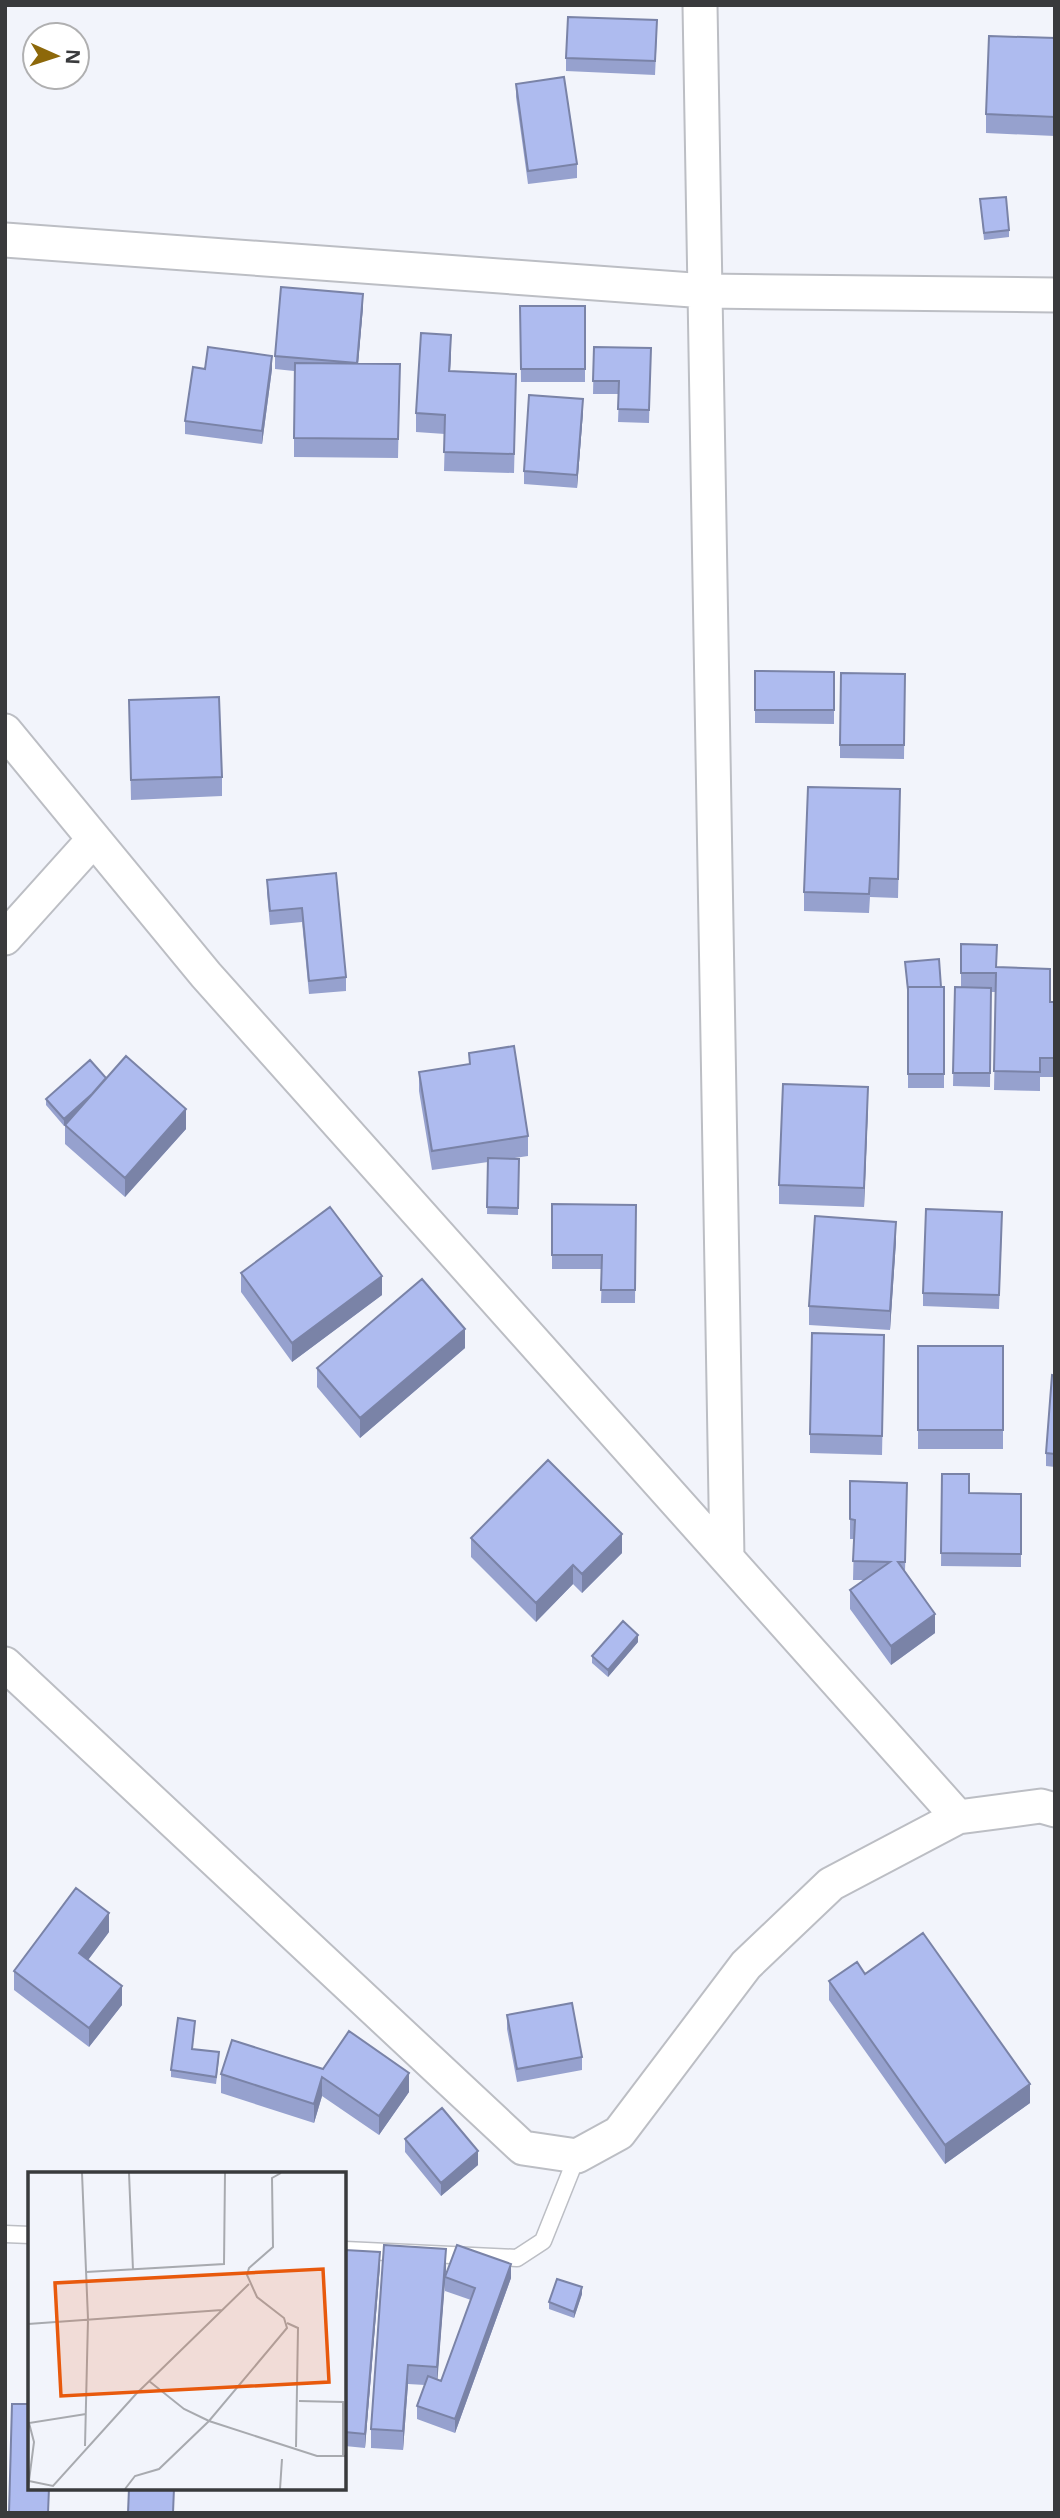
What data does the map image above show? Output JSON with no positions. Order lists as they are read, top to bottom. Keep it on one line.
{"north":"right"}
